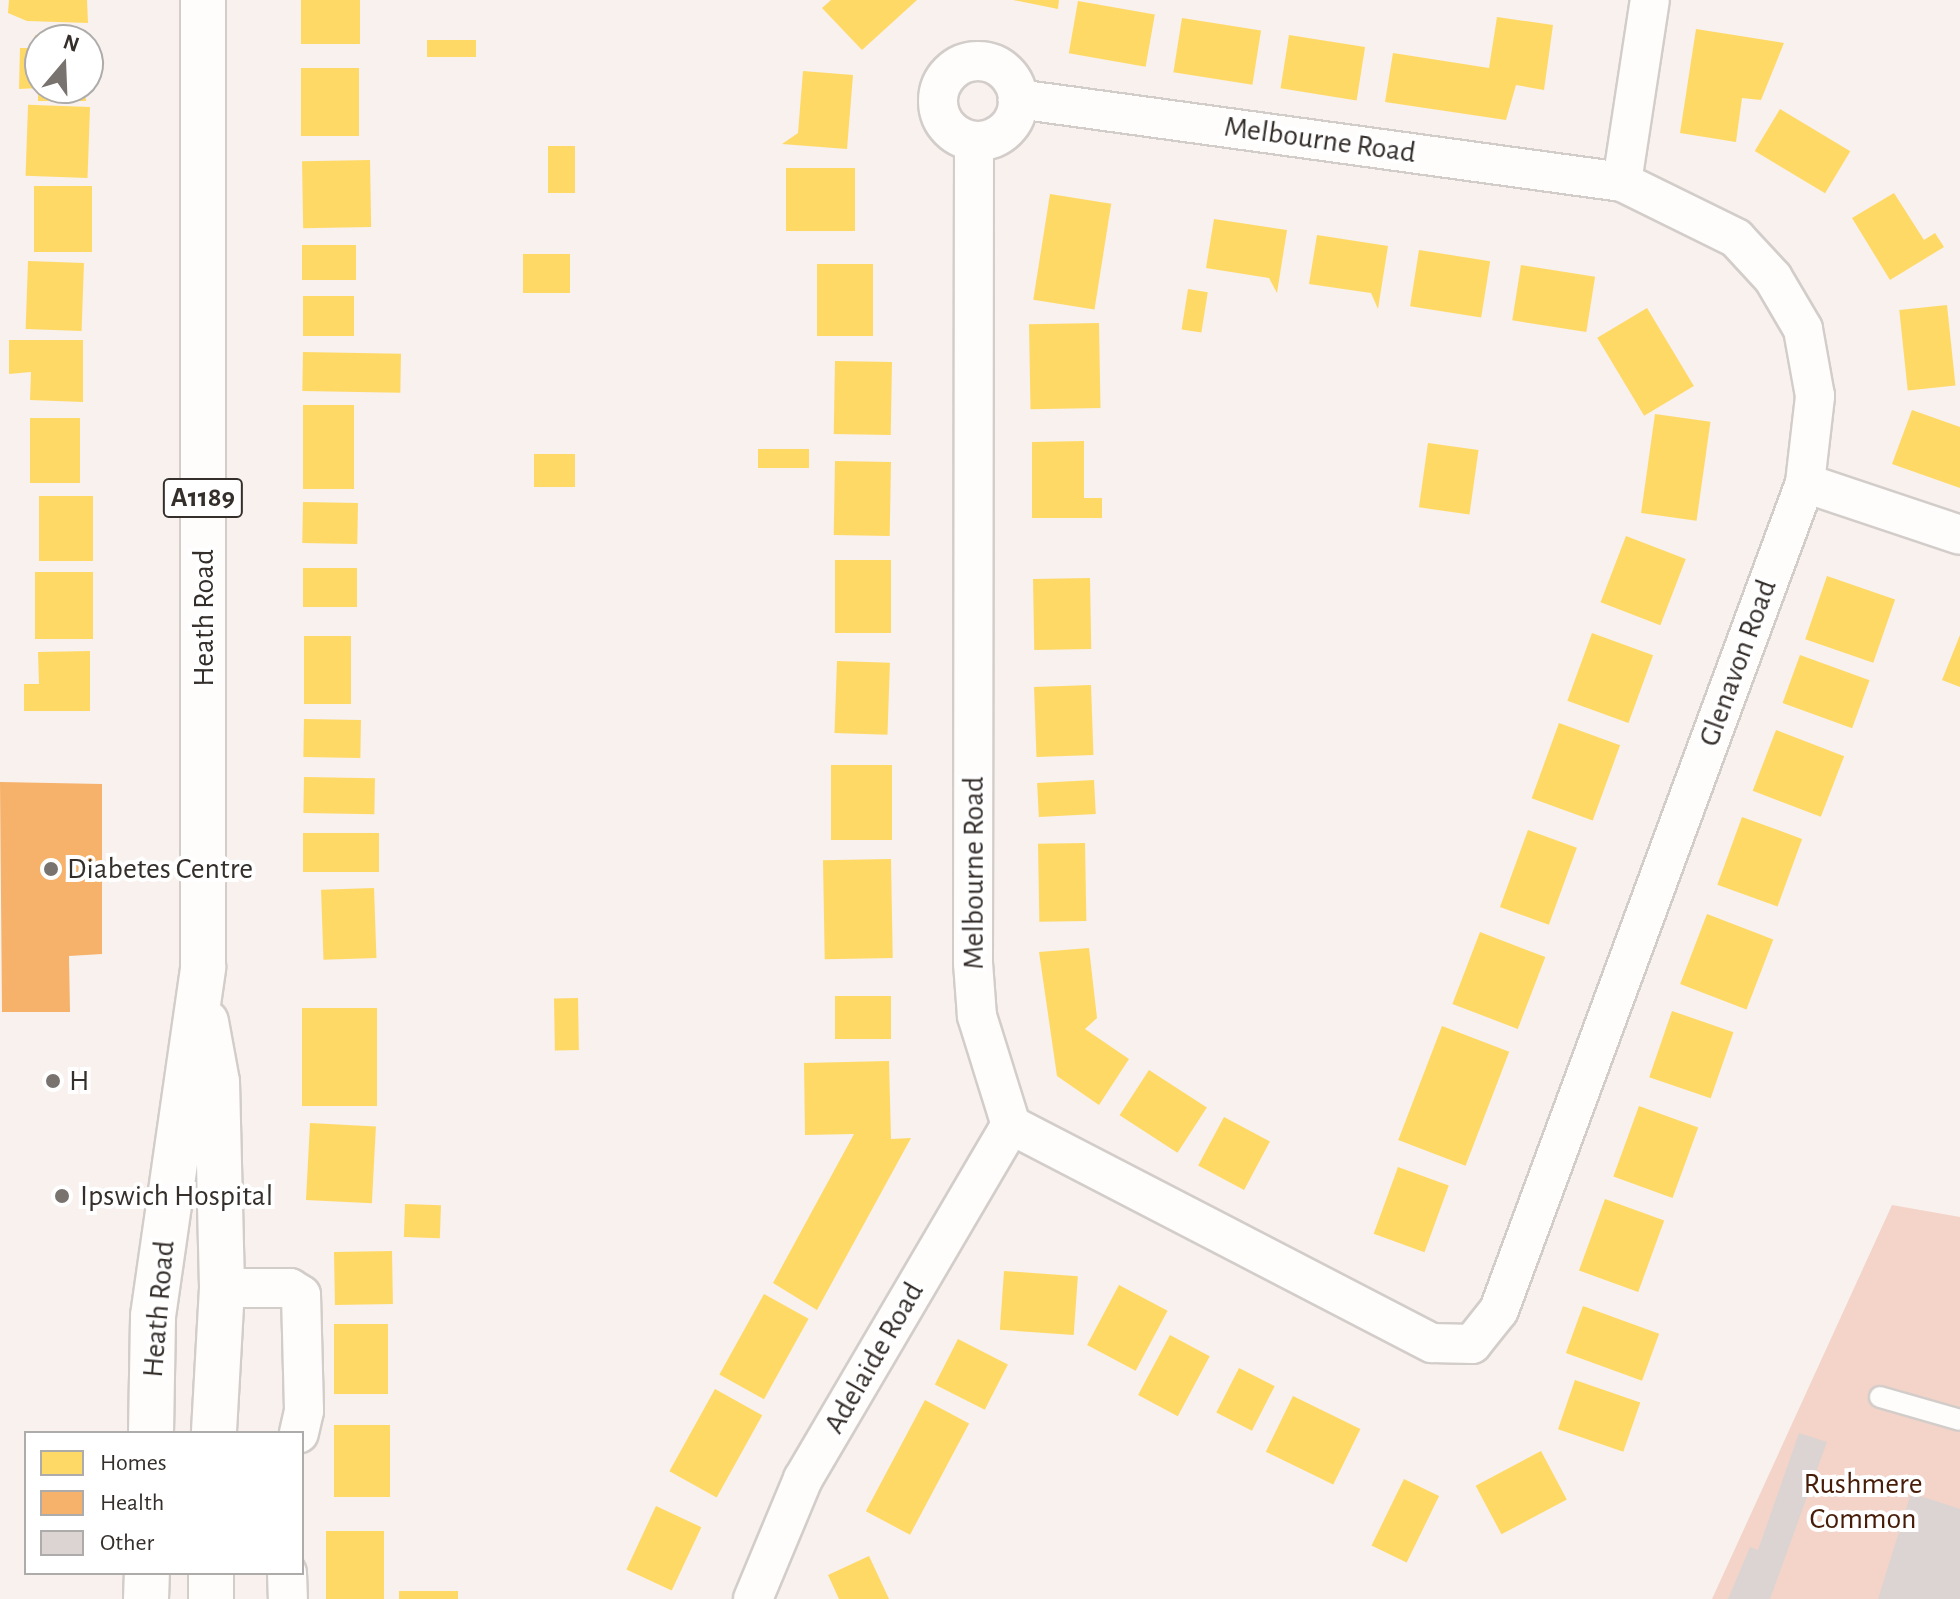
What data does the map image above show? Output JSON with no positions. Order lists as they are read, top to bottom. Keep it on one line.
{"streets":{"main road":["A1189","Heath Road"],"street":["Melbourne Road","Glenavon Road","Adelaide Road"]},"crossings":[["Melbourne Road","Glenavon Road"],["Melbourne Road","Adelaide Road"],["Glenavon Road","Adelaide Road"]],"parks":["Rushmere Common"],"places":["Diabetes Centre","H","Ipswich Hospital"],"legend":["Homes","Health","Other"],"north":"top"}
